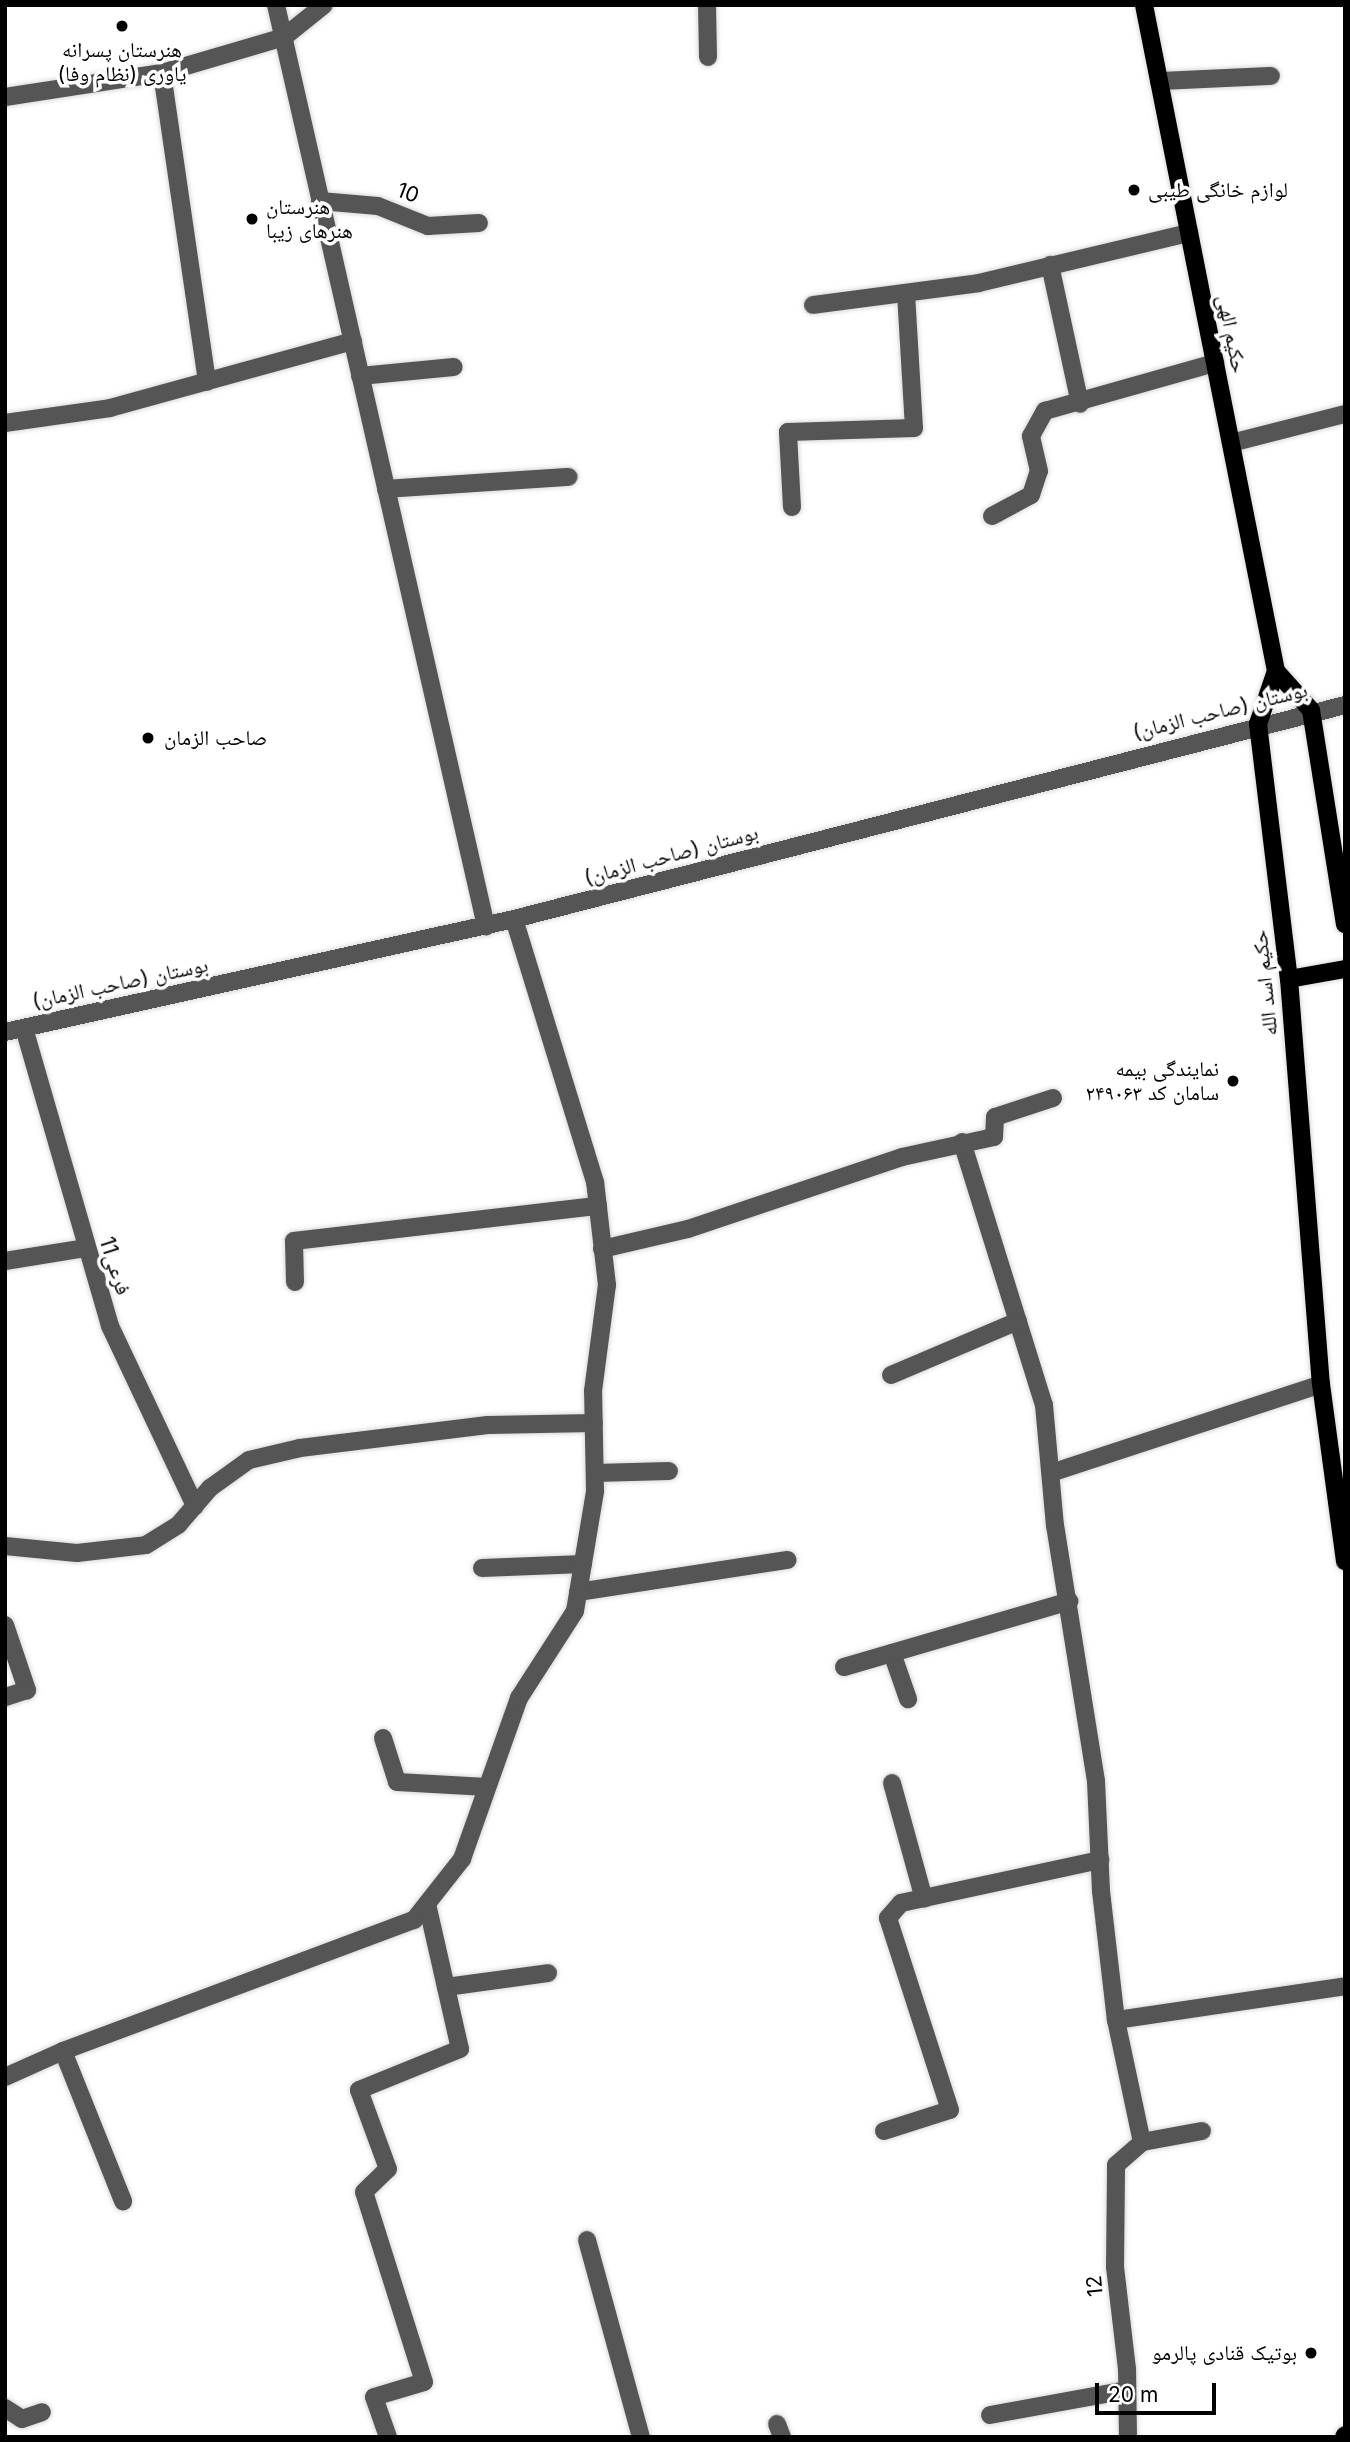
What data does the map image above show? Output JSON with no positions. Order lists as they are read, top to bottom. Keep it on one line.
{"streets":{"main road":["حکیم الهی","حکیم اسد الله"],"street":["10","بوستان (صاحب الزمان)","فرعی11","12"]},"crossings":[["حکیم الهی","حکیم اسد الله"],["بوستان (صاحب الزمان)","حکیم اسد الله"],["بوستان (صاحب الزمان)","فرعی11"]],"places":["هنرستان پسرانه یاوری (نظام وفا)","لوازم خانگی طیبی","هنرستان هنرهای زیبا","صاحب الزمان","نمایندگی بیمه سامان کد ۲۴۹۰۶۳","بوتیک قنادی پالرمو"],"scale_bar":"20 m"}
